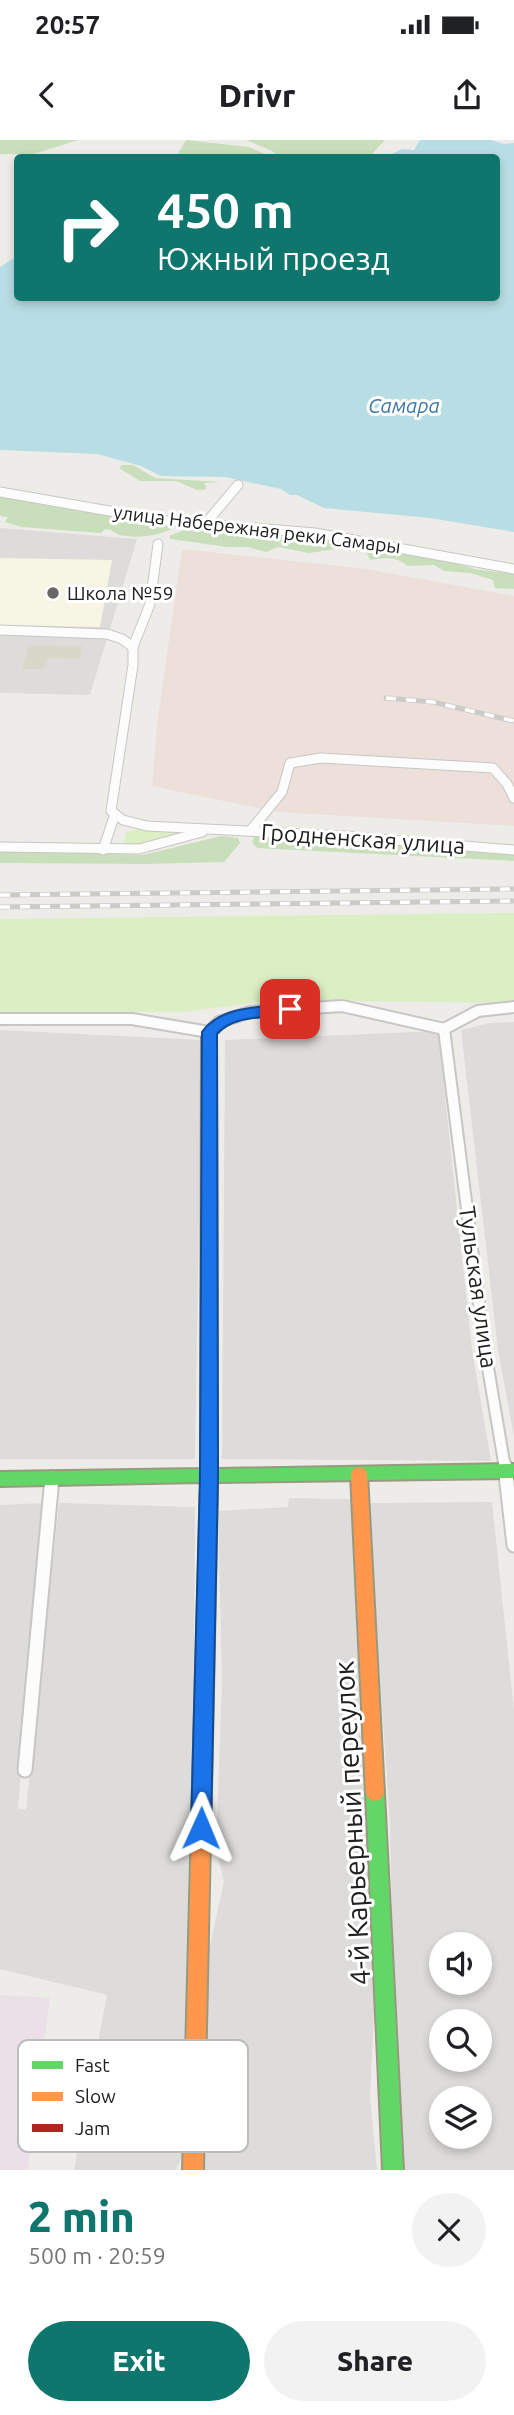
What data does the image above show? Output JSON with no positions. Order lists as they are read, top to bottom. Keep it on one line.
{"streets":{"street":["улица Набережная реки Самары","Гродненская улица","Тульская улица","4-й Карьерный переулок"]},"water":["Самара"],"places":["Школа №59"],"legend":["Fast","Slow","Jam"],"page":{"status":"20:57","header":"Drivr","turn":["450 m","Южный проезд"],"heading":["2 min","500 m · 20:59"],"buttons":["Exit","Share"]}}
